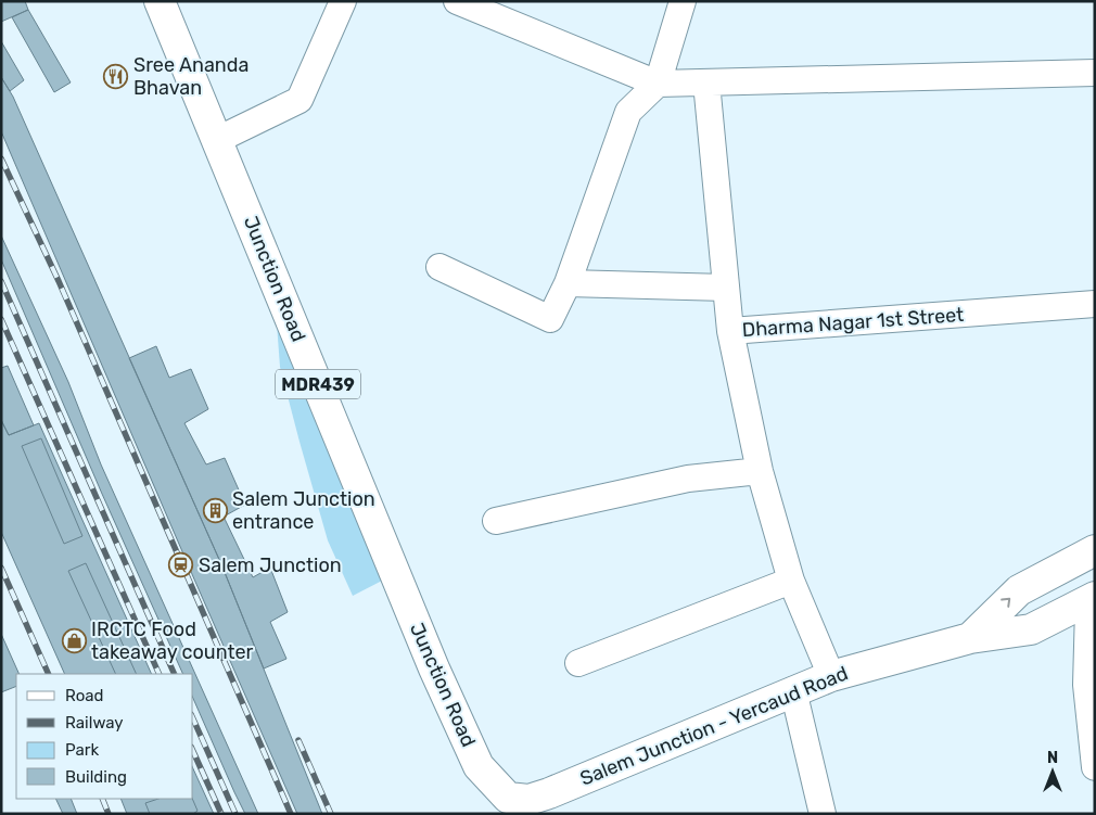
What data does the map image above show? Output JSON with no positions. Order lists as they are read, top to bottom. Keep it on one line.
{"streets":{"main road":["Junction Road","MDR439","Salem Junction - Yercaud Road"],"street":["Dharma Nagar 1st Street"]},"crossings":[["Junction Road","Salem Junction - Yercaud Road"]],"places":{"restaurant":["Sree Ananda Bhavan"],"building":["Salem Junction entrance"],"station":["Salem Junction"],"shop":["IRCTC Food takeaway counter"]},"legend":["Road","Railway","Park","Building"],"north":"top"}
